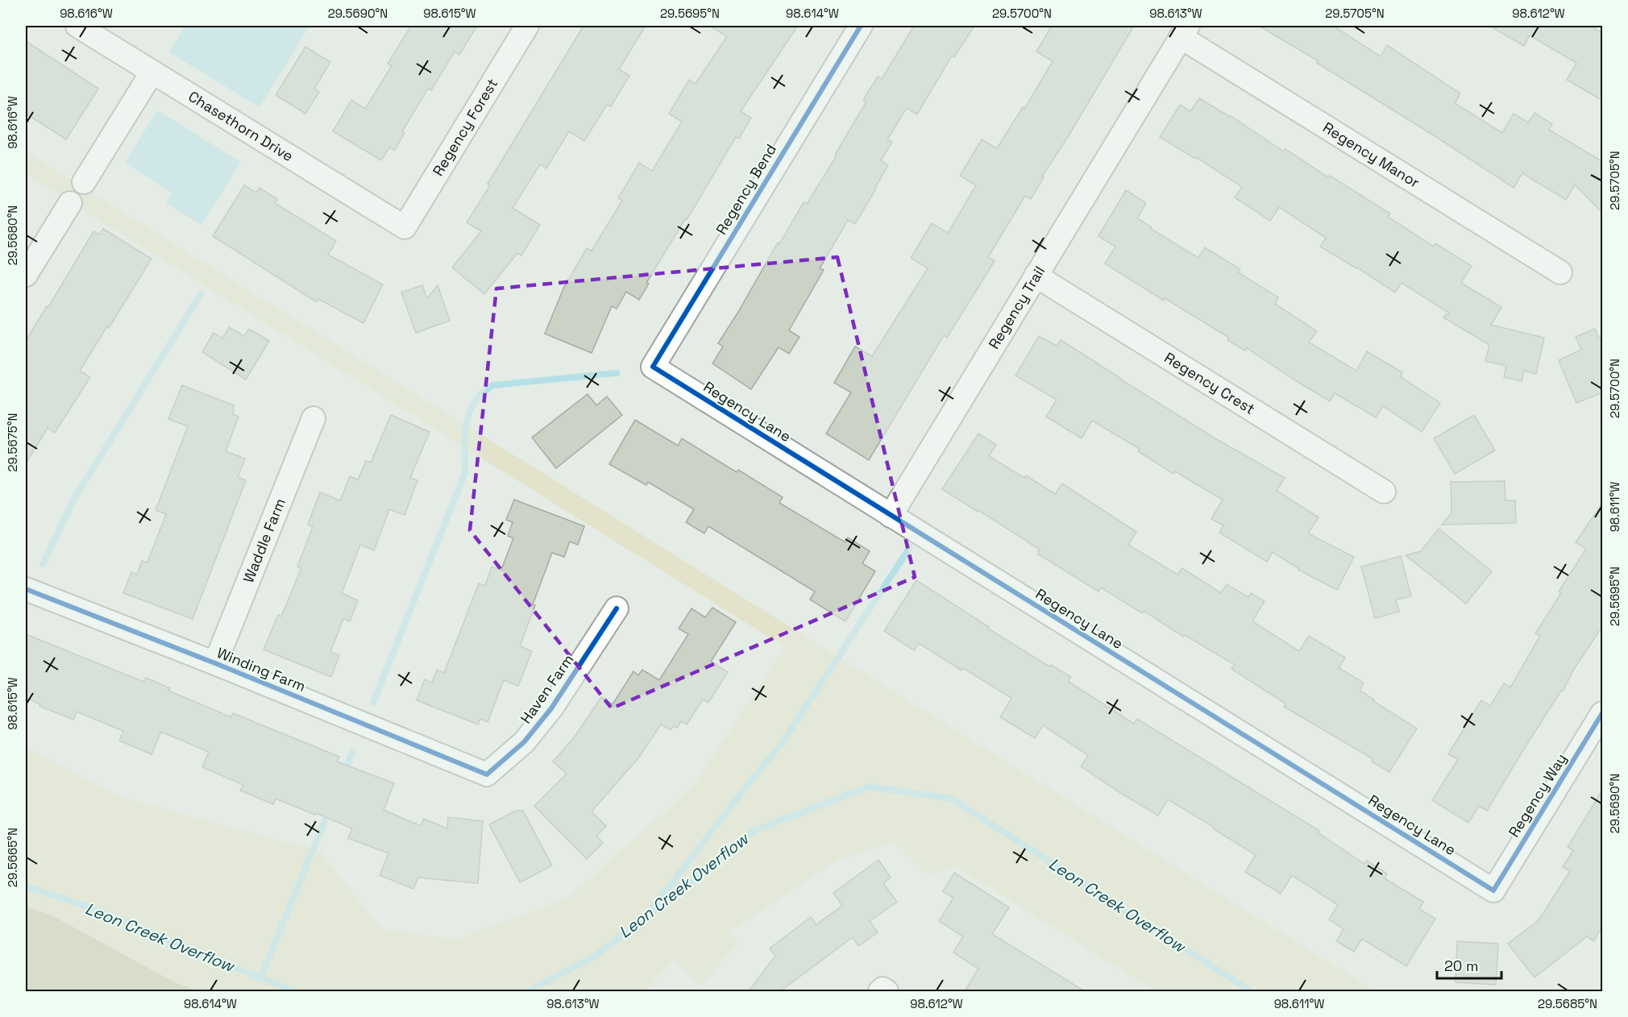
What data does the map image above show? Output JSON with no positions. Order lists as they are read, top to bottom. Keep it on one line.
{"streets":{"street":["Chasethorn Drive","Regency Forest","Regency Manor","Regency Bend","Regency Trail","Regency Crest","Regency Lane","Waddle Farm","Winding Farm","Haven Farm","Regency Way"]},"crossings":[["Chasethorn Drive","Regency Forest"],["Regency Manor","Regency Trail"],["Regency Bend","Regency Lane"],["Regency Trail","Regency Crest"],["Regency Trail","Regency Lane"],["Regency Lane","Regency Way"],["Waddle Farm","Winding Farm"],["Winding Farm","Haven Farm"]],"water":["Leon Creek Overflow"],"scale_bar":"20 m","coordinates":["98.616°W","29.5690°N","98.615°W","29.5695°N","98.614°W","29.5700°N","98.613°W","29.5705°N","98.612°W","29.5680°N","29.5675°N","98.611°W","29.5665°N","29.5685°N"]}
